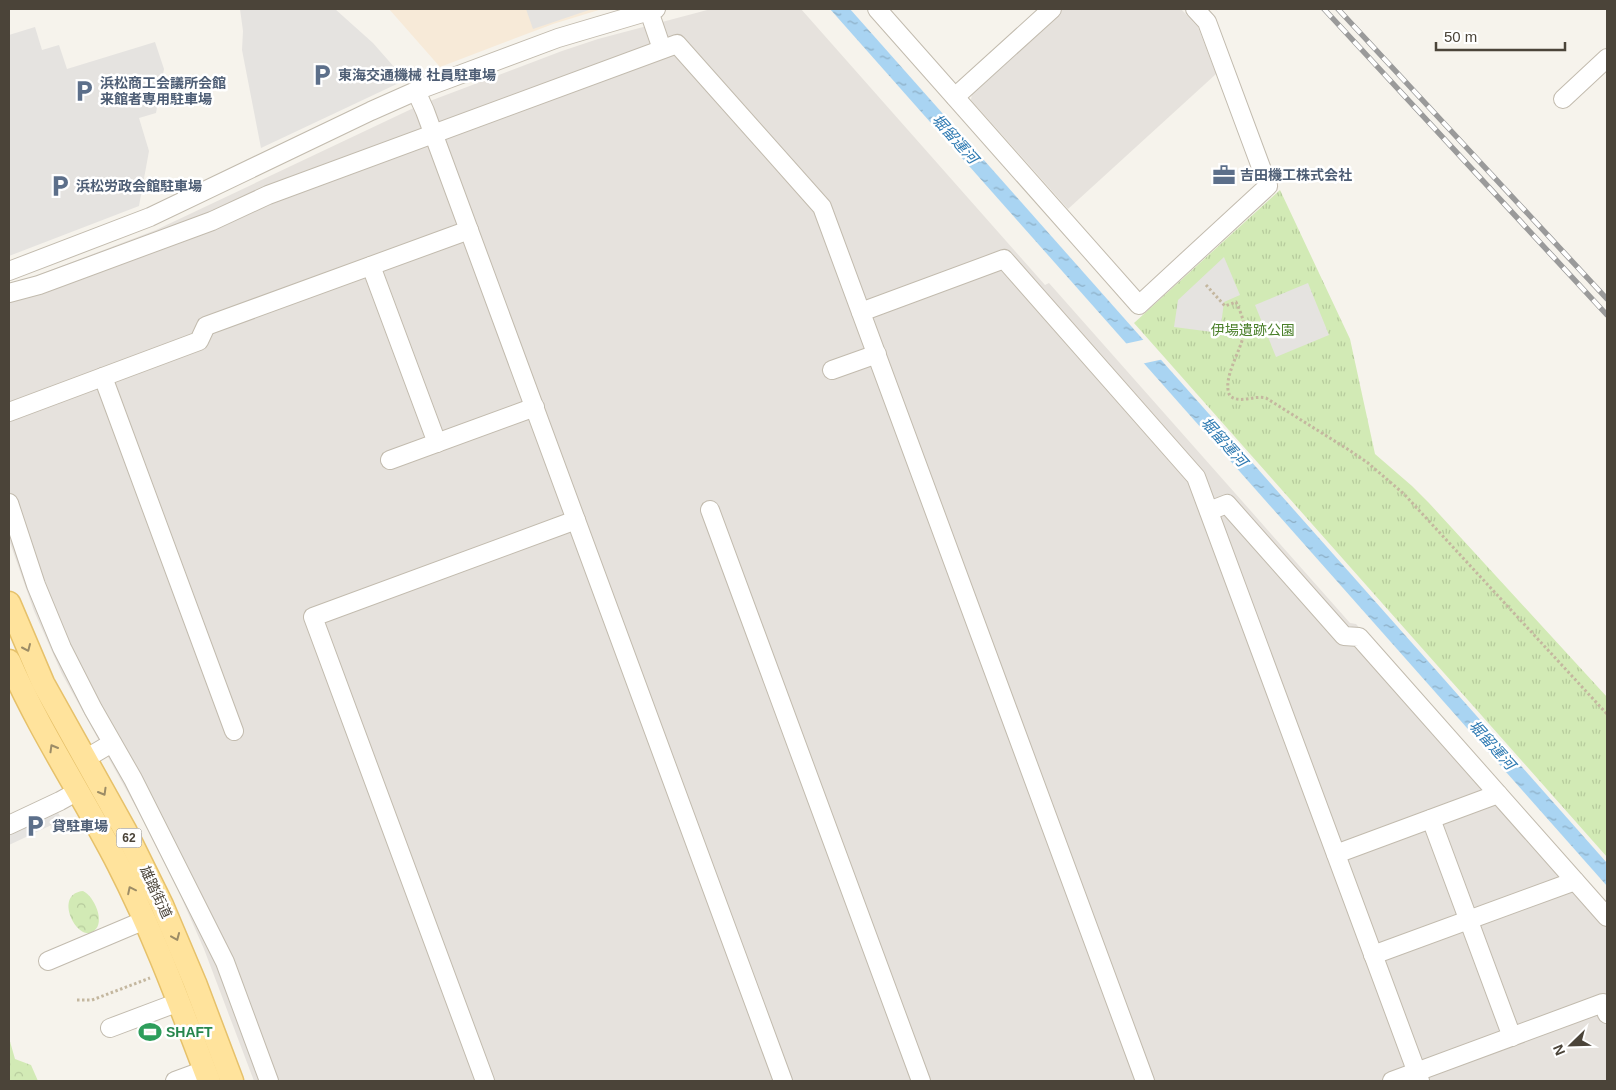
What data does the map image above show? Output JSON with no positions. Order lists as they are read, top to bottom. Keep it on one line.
{"streets":{"main road":["62","雄踏街道"]},"water":["堀留運河"],"parks":["伊場遺跡公園"],"places":{"parking":["東海交通機械 社員駐車場","浜松商工会議所会館 来館者専用駐車場","浜松労政会館駐車場","貸駐車場"],"office":["吉田機工株式会社"],"sports":["SHAFT"]},"scale_bar":"50 m","north":"bottom left"}
